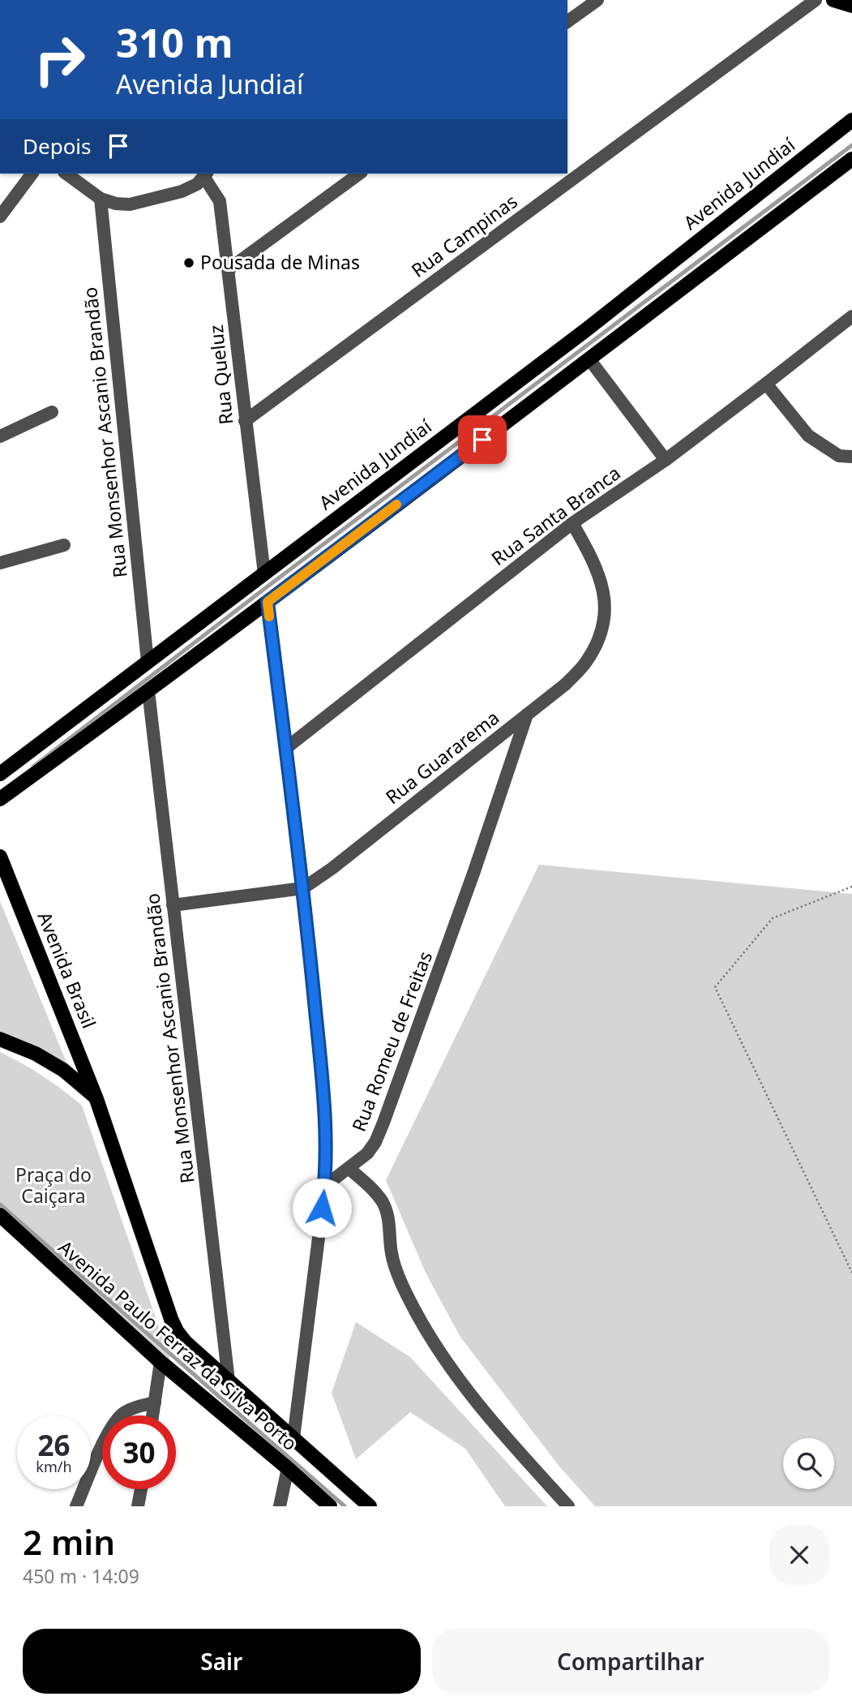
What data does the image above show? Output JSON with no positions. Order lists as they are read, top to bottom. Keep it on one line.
{"streets":{"main road":["Avenida Jundiaí","Avenida Brasil","Avenida Paulo Ferraz da Silva Porto"],"street":["Rua Campinas","Rua Queluz","Rua Monsenhor Ascanio Brandão","Rua Santa Branca","Rua Guararema","Rua Romeu de Freitas"]},"crossings":[["Avenida Jundiaí","Rua Queluz"],["Avenida Jundiaí","Rua Monsenhor Ascanio Brandão"],["Rua Campinas","Rua Queluz"],["Rua Monsenhor Ascanio Brandão","Rua Guararema"],["Rua Monsenhor Ascanio Brandão","Avenida Paulo Ferraz da Silva Porto"],["Rua Santa Branca","Rua Guararema"],["Rua Guararema","Rua Romeu de Freitas"],["Avenida Brasil","Avenida Paulo Ferraz da Silva Porto"]],"parks":["Praça do Caiçara"],"places":["Pousada de Minas"],"page":{"turn":["310 m","Avenida Jundiaí"],"then":"Depois","speed":"26 km/h","limit":"30","heading":["2 min","450 m · 14:09"],"buttons":["Sair","Compartilhar"]}}
